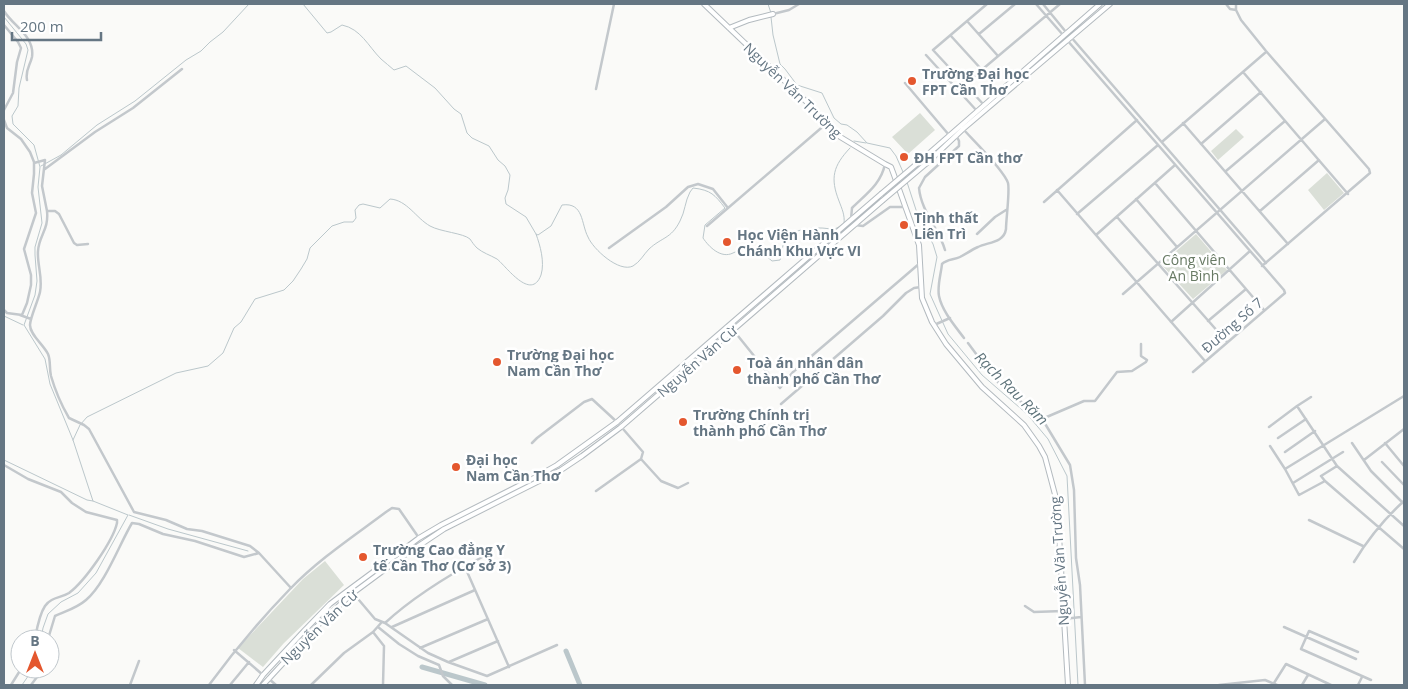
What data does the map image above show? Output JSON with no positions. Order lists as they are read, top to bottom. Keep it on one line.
{"streets":{"main road":["Nguyễn Văn Trường","Nguyễn Văn Cừ"],"street":["Đường Số 7"]},"water":["Rạch Rau Răm"],"parks":["Công viên An Bình"],"places":["Trường Đại học FPT Cần Thơ","ĐH FPT Cần thơ","Tịnh thất Liên Trì","Học Viện Hành Chánh Khu Vực VI","Trường Đại học Nam Cần Thơ","Toà án nhân dân thành phố Cần Thơ","Trường Chính trị thành phố Cần Thơ","Đại học Nam Cần Thơ","Trường Cao đẳng Y tế Cần Thơ (Cơ sở 3)"],"scale_bar":"200 m","north":"top"}
